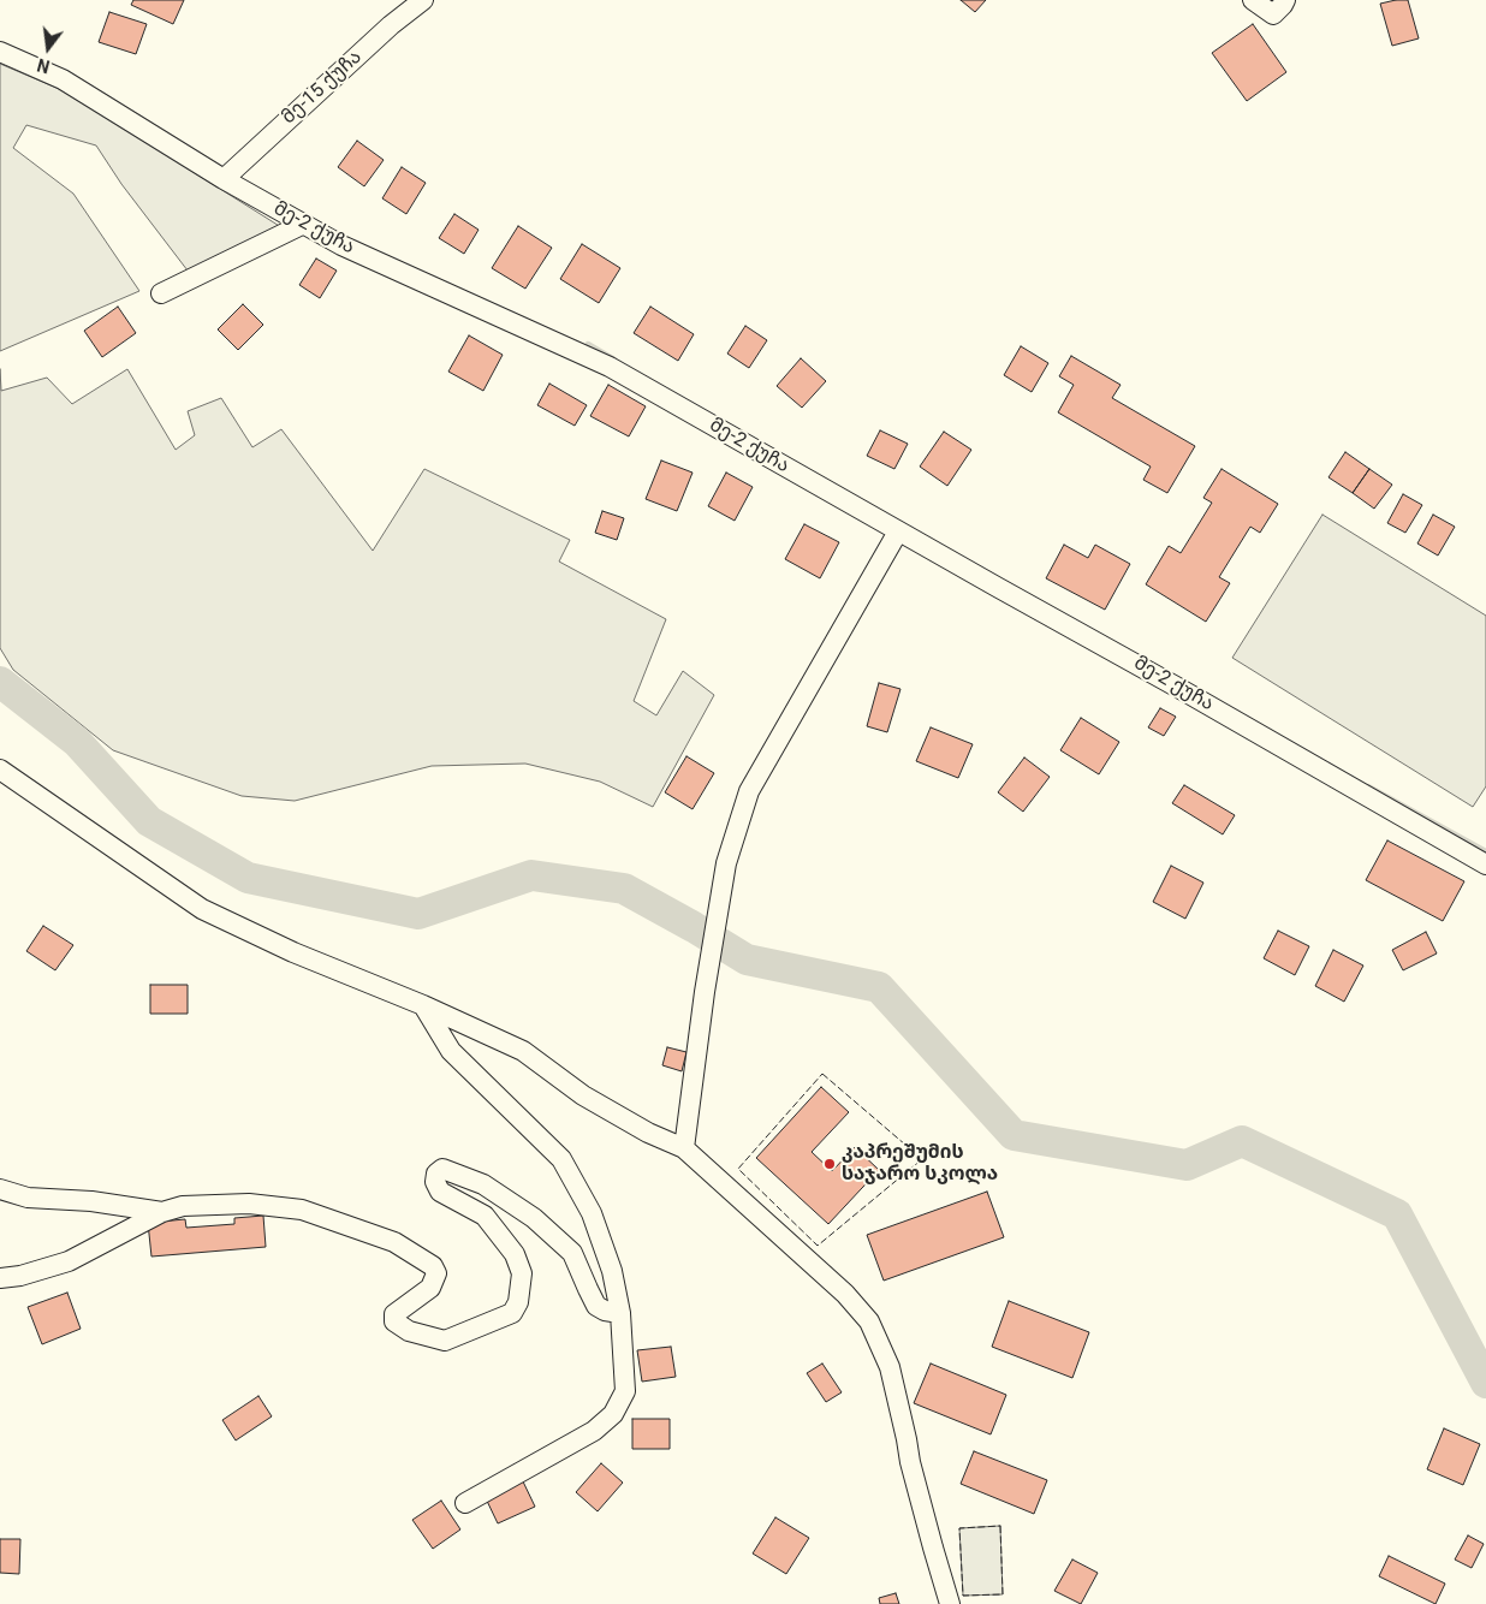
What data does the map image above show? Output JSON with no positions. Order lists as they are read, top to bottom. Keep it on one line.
{"streets":{"street":["მე-15 ქუჩა","მე-2 ქუჩა"]},"crossings":[["მე-15 ქუჩა","მე-2 ქუჩა"]],"places":["კაპრეშუმის საჯარო სკოლა"],"north":"bottom"}
